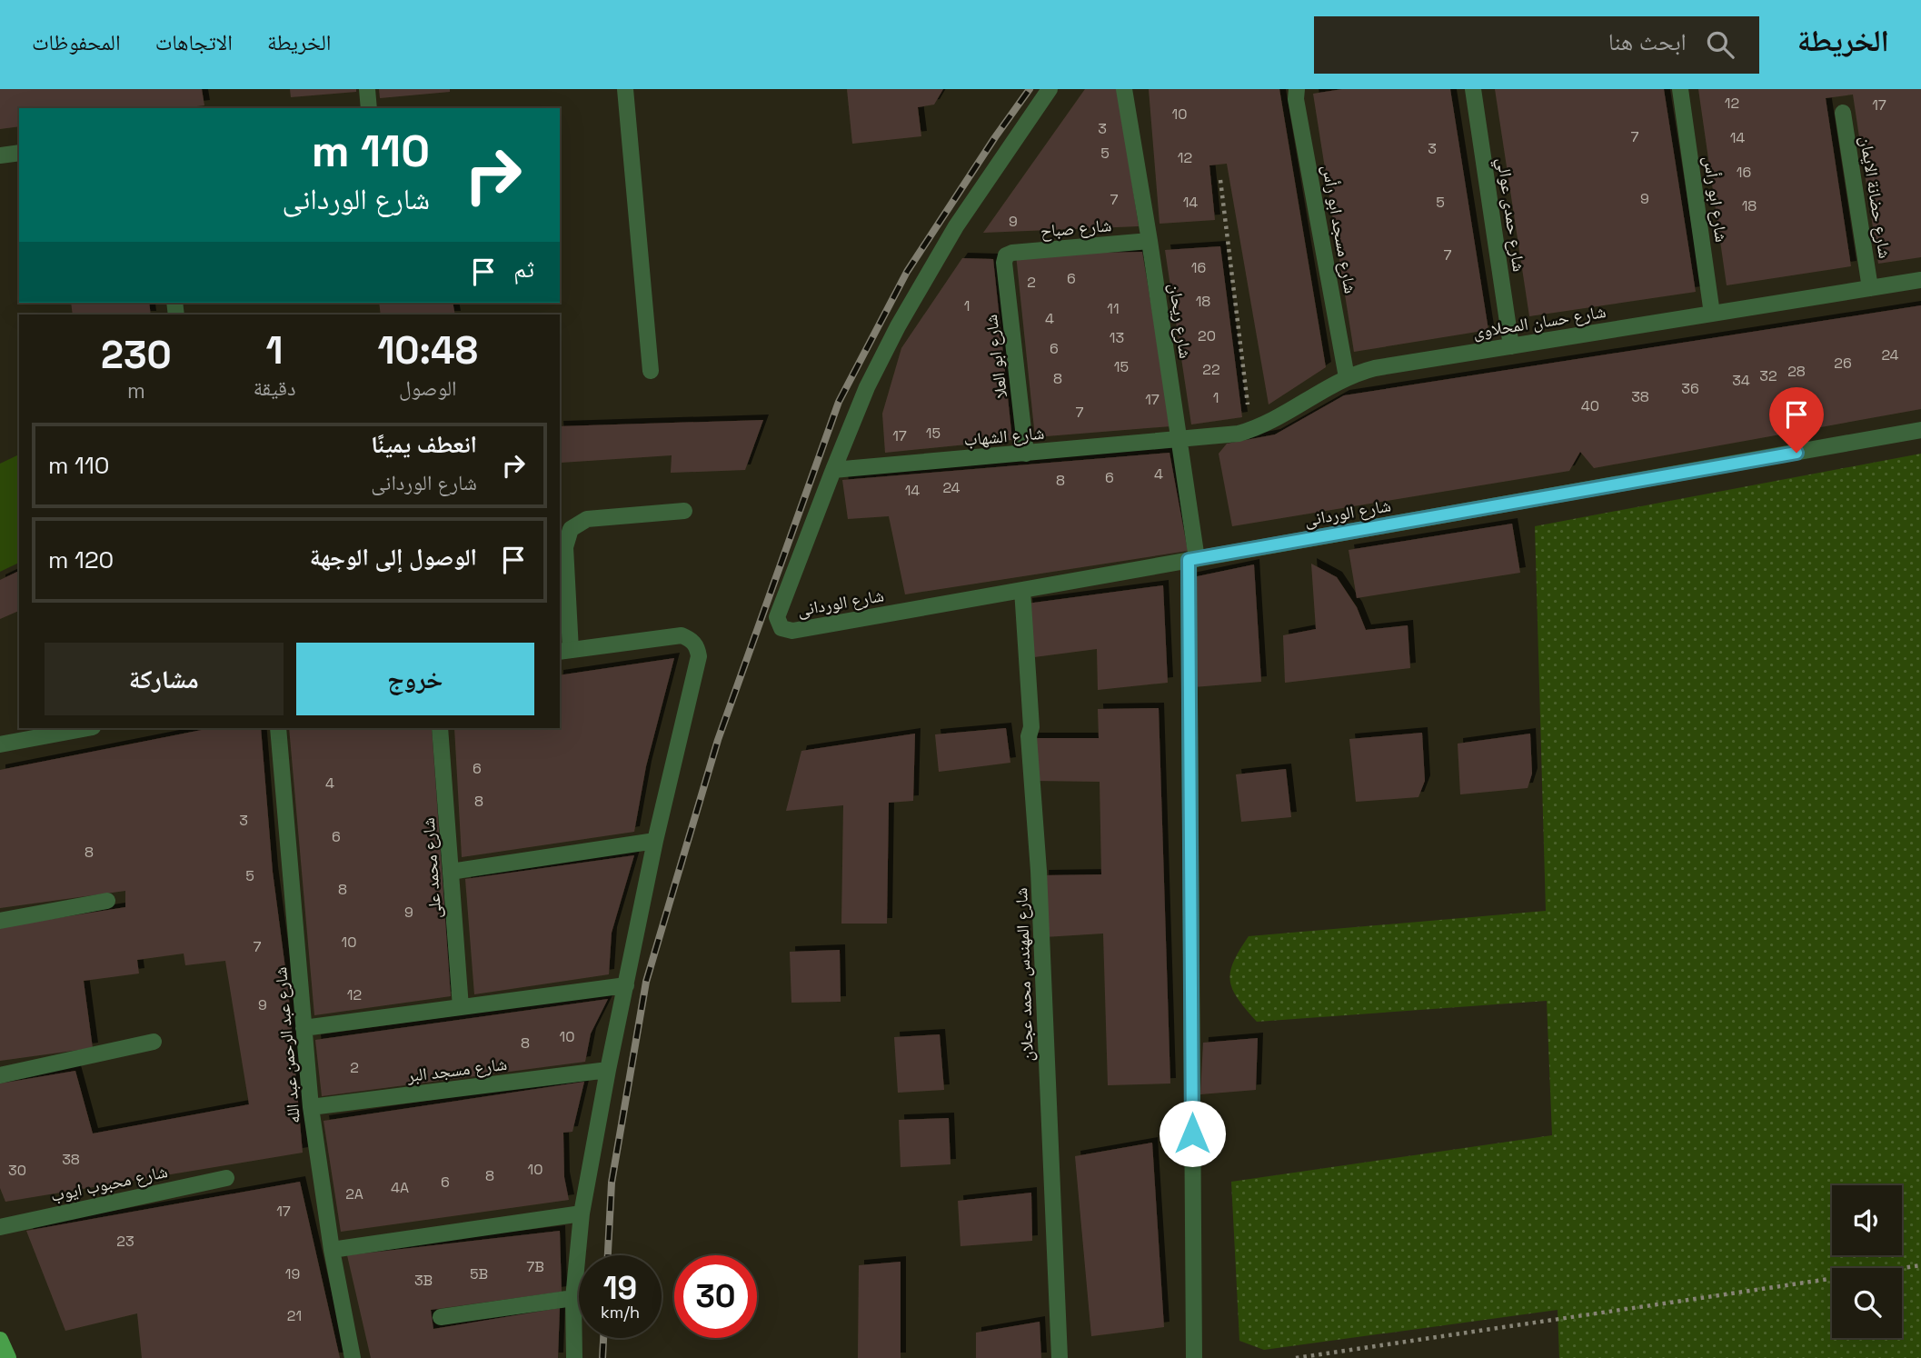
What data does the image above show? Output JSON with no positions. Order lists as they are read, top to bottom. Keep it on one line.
{"streets":{"street":["شارع حضانة الايمان","شارع ابو رأس","شارع حمدى عوالي","شارع صباح","شارع مسجد ابو رأس","شارع ريحان","شارع حسان المحلاوى","شارع ابو العلا","شارع الشهاب","شارع الوردانى","شارع محمد على","شارع المهندس محمد عجلان","شارع عبد الرحمن عبد الله","شارع مسجد البر","شارع محبوب ايوب"]},"crossings":[["شارع حضانة الايمان","شارع حسان المحلاوى"],["شارع ابو رأس","شارع حسان المحلاوى"],["شارع حمدى عوالي","شارع حسان المحلاوى"],["شارع صباح","شارع ريحان"],["شارع صباح","شارع ابو العلا"],["شارع مسجد ابو رأس","شارع حسان المحلاوى"],["شارع ريحان","شارع حسان المحلاوى"],["شارع ريحان","شارع الشهاب"],["شارع ريحان","شارع الوردانى"],["شارع حسان المحلاوى","شارع الشهاب"],["شارع ابو العلا","شارع الشهاب"],["شارع الشهاب","شارع الوردانى"],["شارع الوردانى","شارع المهندس محمد عجلان"],["شارع عبد الرحمن عبد الله","شارع مسجد البر"]],"house_numbers":["12","17","10","3","7","14","3","5","12","16","9","7","14","5","18","9","7","16","6","2","18","1","11","4","20","13","6","24","26","15","22","28","32","8","34","36","38","1","17","40","7","15","17","4","6","8","24","14","6","4","8","3","6","8","5","8","9","10","7","12","9","10","8","2","38","10","30","8","6","4A","2A","17","23","7B","19","5B","3B","21"],"page":{"header":"الخريطة","search":"ابحث هنا","nav":["الخريطة","الاتجاهات","المحفوظات"],"turn":["110 m","شارع الوردانى"],"then":"ثم","eta":["10:48","الوصول","1","دقيقة","230","m"],"list":[{"name":"انعطف يمينًا","note":"شارع الوردانى","value":"110 m"},{"name":"الوصول إلى الوجهة","value":"120 m"}],"buttons":["خروج","مشاركة"],"speed":"19 km/h","limit":"30"}}
